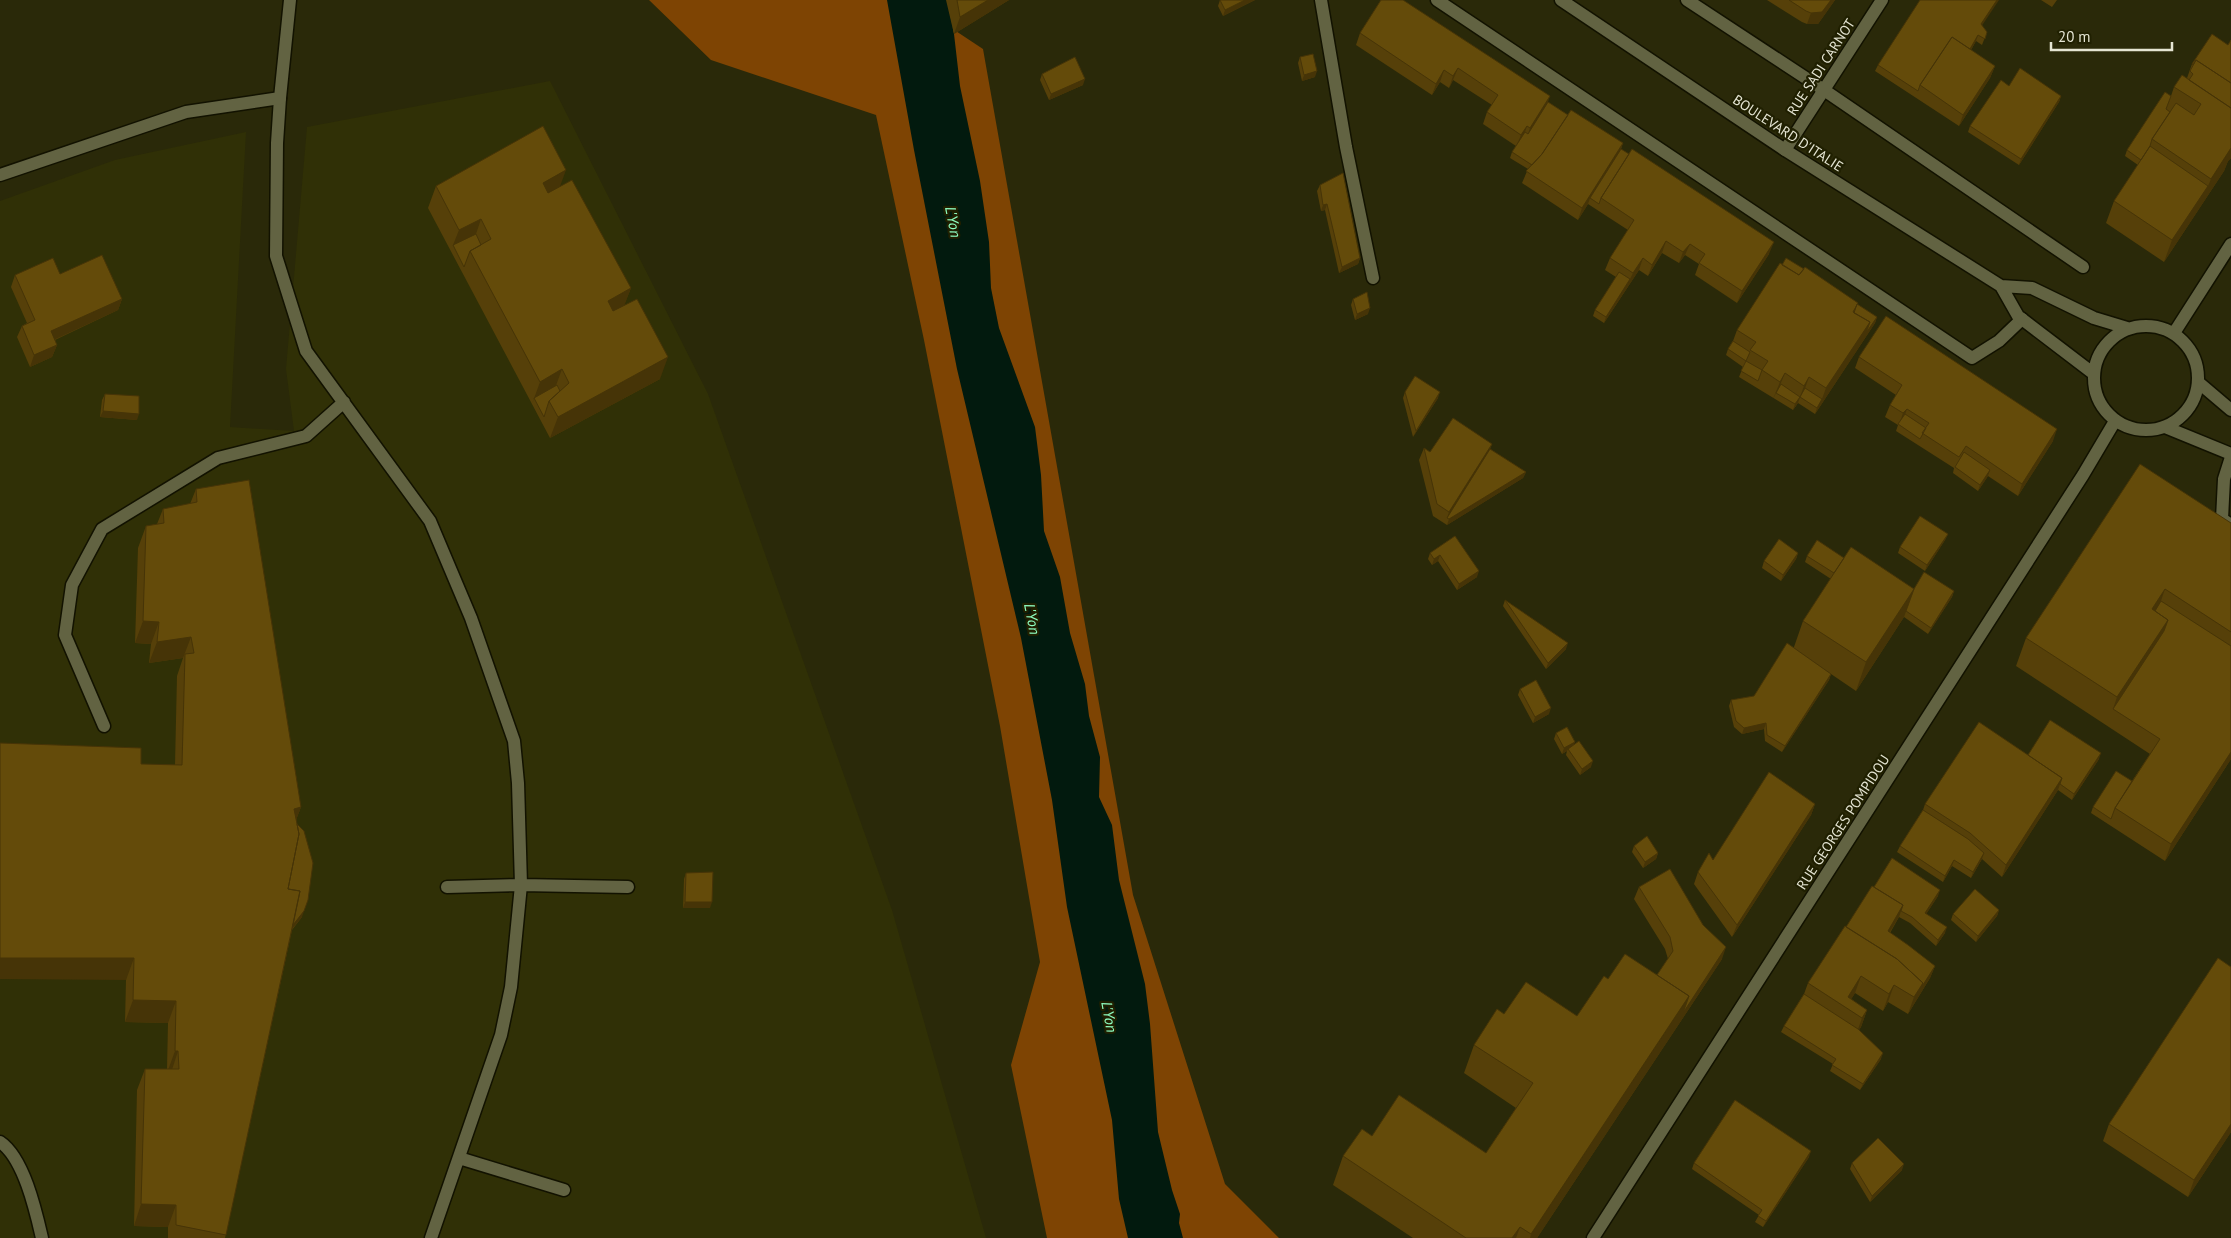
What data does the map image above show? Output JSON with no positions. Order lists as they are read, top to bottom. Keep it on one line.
{"streets":{"main road":["RUE SADI CARNOT","BOULEVARD D'ITALIE","RUE GEORGES POMPIDOU"]},"crossings":[["RUE SADI CARNOT","BOULEVARD D'ITALIE"],["BOULEVARD D'ITALIE","RUE GEORGES POMPIDOU"]],"water":["L'Yon"],"scale_bar":"20 m"}
